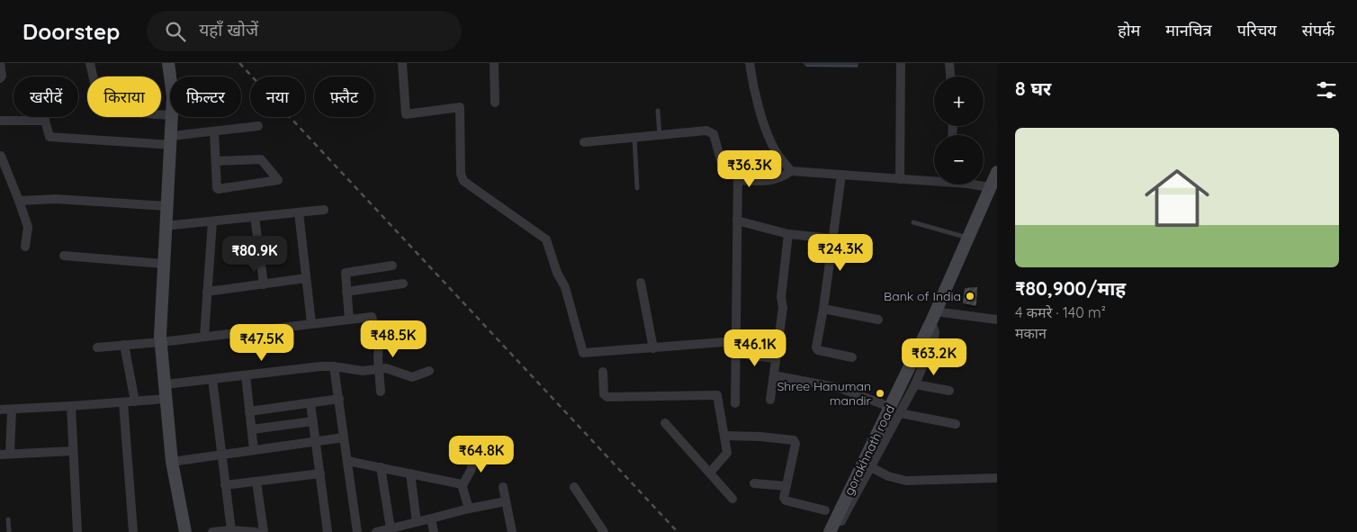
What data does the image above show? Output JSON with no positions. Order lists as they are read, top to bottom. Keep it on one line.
{"streets":{"street":["gorakhnath road"]},"places":["Bank of India","Shree Hanuman mandir"],"page":{"header":"Doorstep","search":"यहाँ खोजें","nav":["होम","मानचित्र","परिचय","संपर्क"],"heading":"8 घर","map_buttons":["+","−"],"chip":["खरीदें","किराया","फ़िल्टर","नया","फ़्लैट"],"list":[{"name":"₹80,900/माह","note":"4 कमरे · 140 m² · मकान"}],"price":["₹36.3K","₹24.3K","₹80.9K","₹48.5K","₹47.5K","₹46.1K","₹63.2K","₹64.8K"]}}
